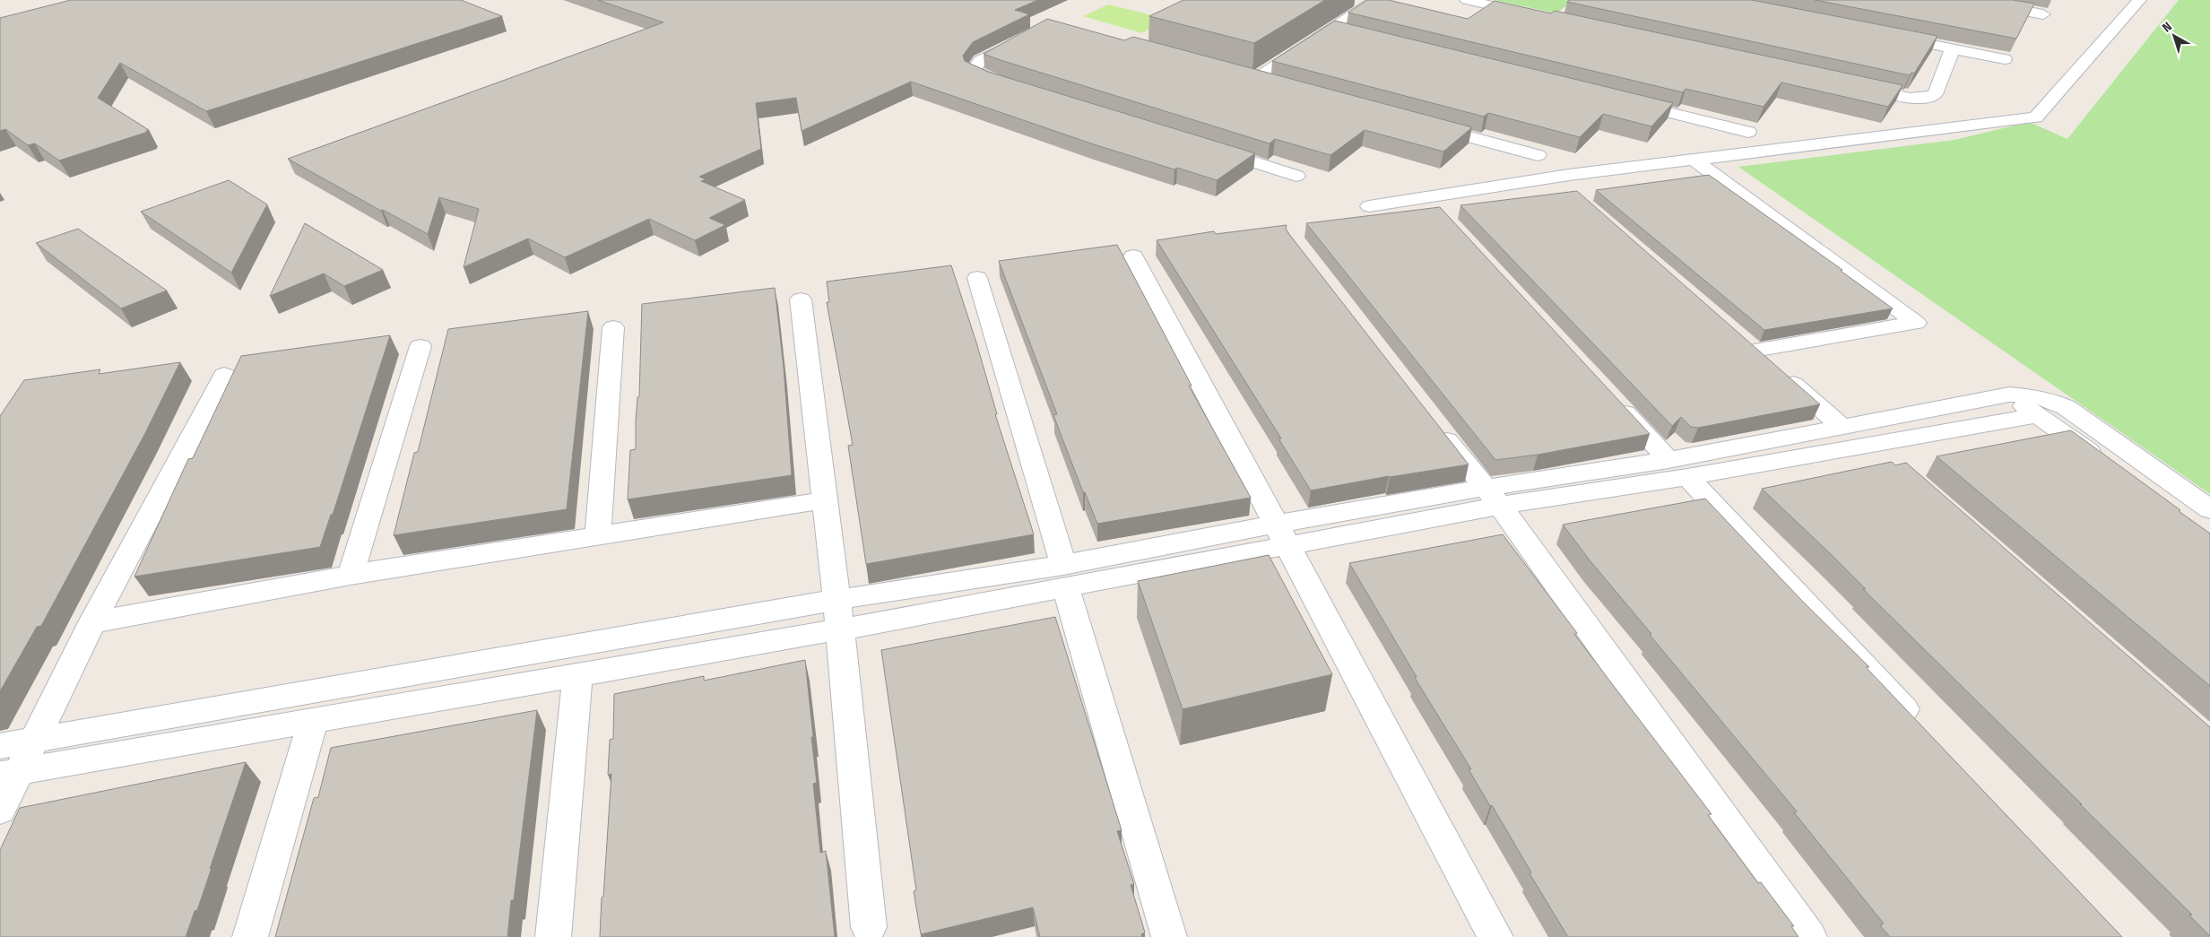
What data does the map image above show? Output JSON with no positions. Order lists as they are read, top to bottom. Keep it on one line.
{"north":"top left"}
